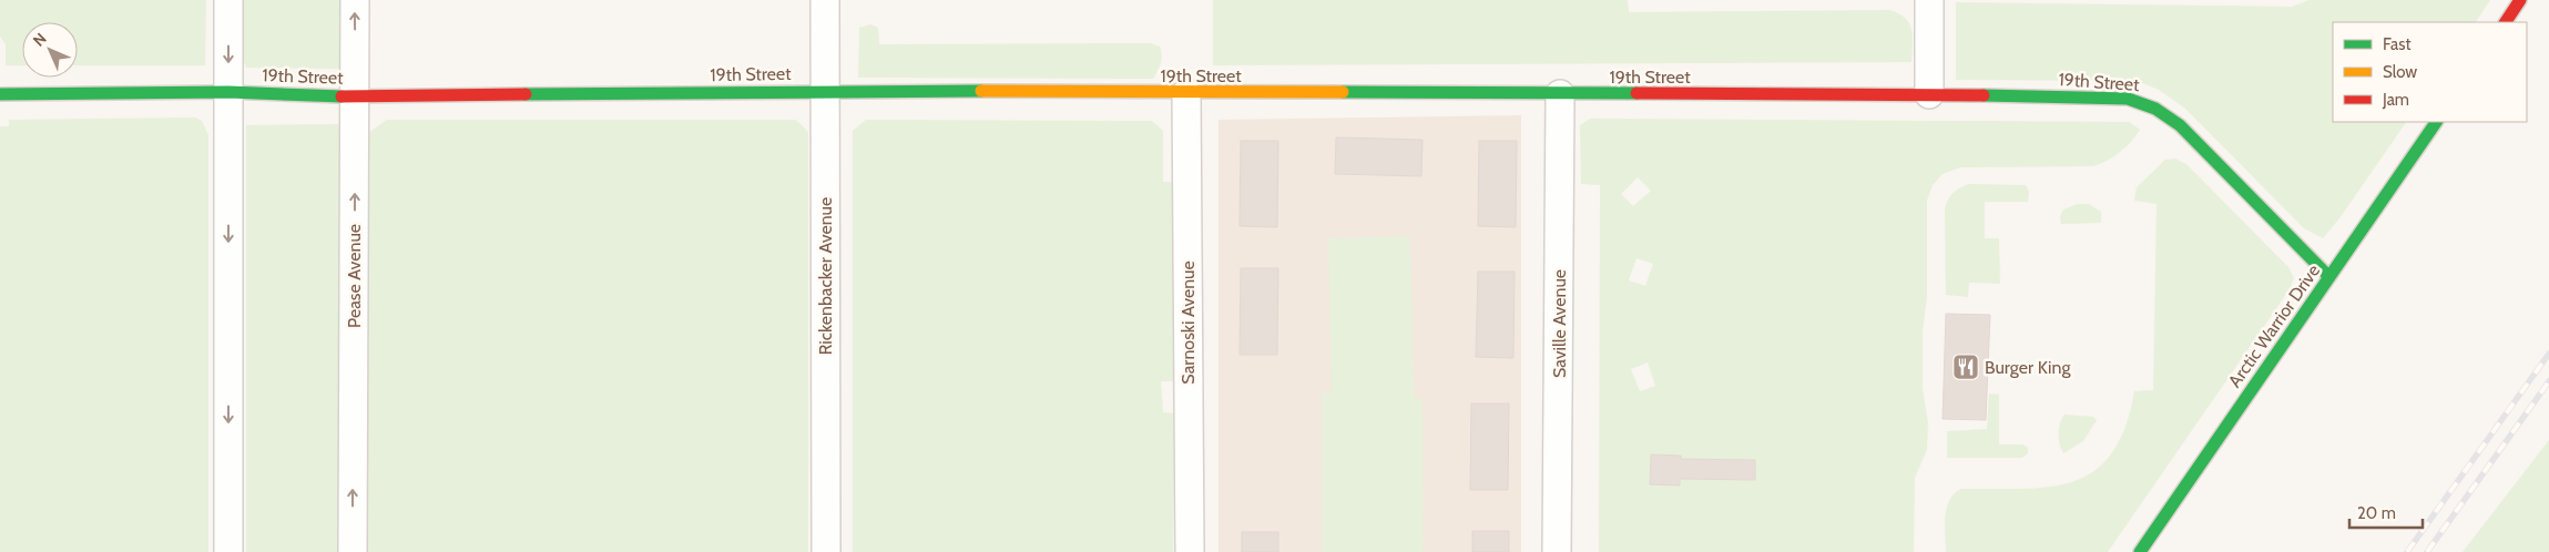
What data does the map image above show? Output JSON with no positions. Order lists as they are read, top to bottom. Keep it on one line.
{"streets":{"street":["19th Street","Pease Avenue","Rickenbacker Avenue","Sarnoski Avenue","Saville Avenue","Arctic Warrior Drive"]},"crossings":[["19th Street","Pease Avenue"],["19th Street","Rickenbacker Avenue"],["19th Street","Sarnoski Avenue"],["19th Street","Saville Avenue"],["19th Street","Arctic Warrior Drive"]],"places":{"restaurant":["Burger King"]},"legend":["Fast","Slow","Jam"],"scale_bar":"20 m","north":"top left"}
